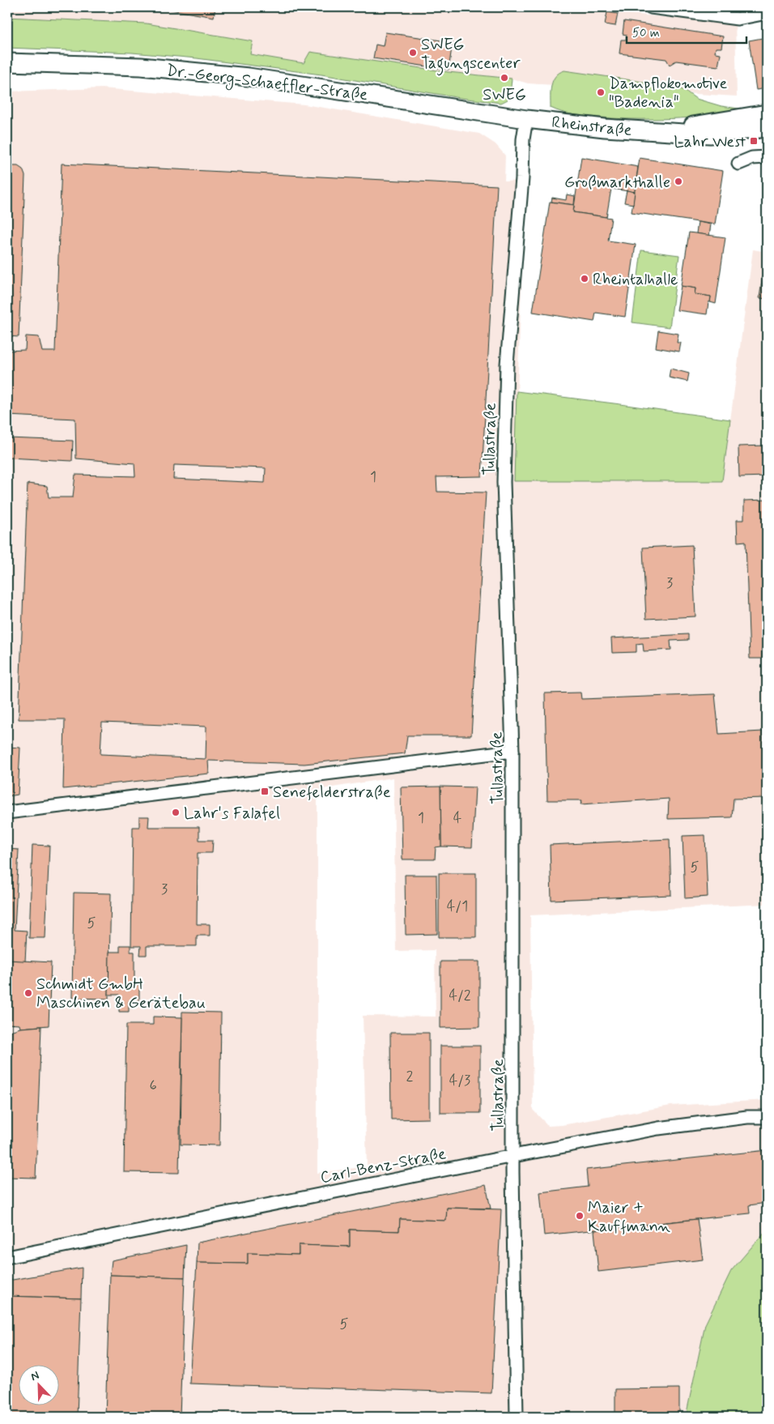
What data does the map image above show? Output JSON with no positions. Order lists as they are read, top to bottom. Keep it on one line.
{"streets":{"main road":["Dr.-Georg-Schaeffler-Straße","Rheinstraße"],"street":["Tullastraße","Carl-Benz-Straße"]},"crossings":[["Dr.-Georg-Schaeffler-Straße","Rheinstraße"],["Dr.-Georg-Schaeffler-Straße","Tullastraße"],["Rheinstraße","Tullastraße"],["Tullastraße","Carl-Benz-Straße"]],"places":{"other":["SWEG Tagungscenter","SWEG","Dampflokomotive \"Badenia\"","Großmarkthalle","Rheintalhalle","Lahr's Falafel","Schmidt GmbH Maschinen & Gerätebau","Maier + Kauffmann"],"transit":["Lahr West","Senefelderstraße"]},"house_numbers":["1","3","1","4","5","3","4/1","5","4/2","2","4/3","6","5"],"scale_bar":"50 m","north":"top left"}
